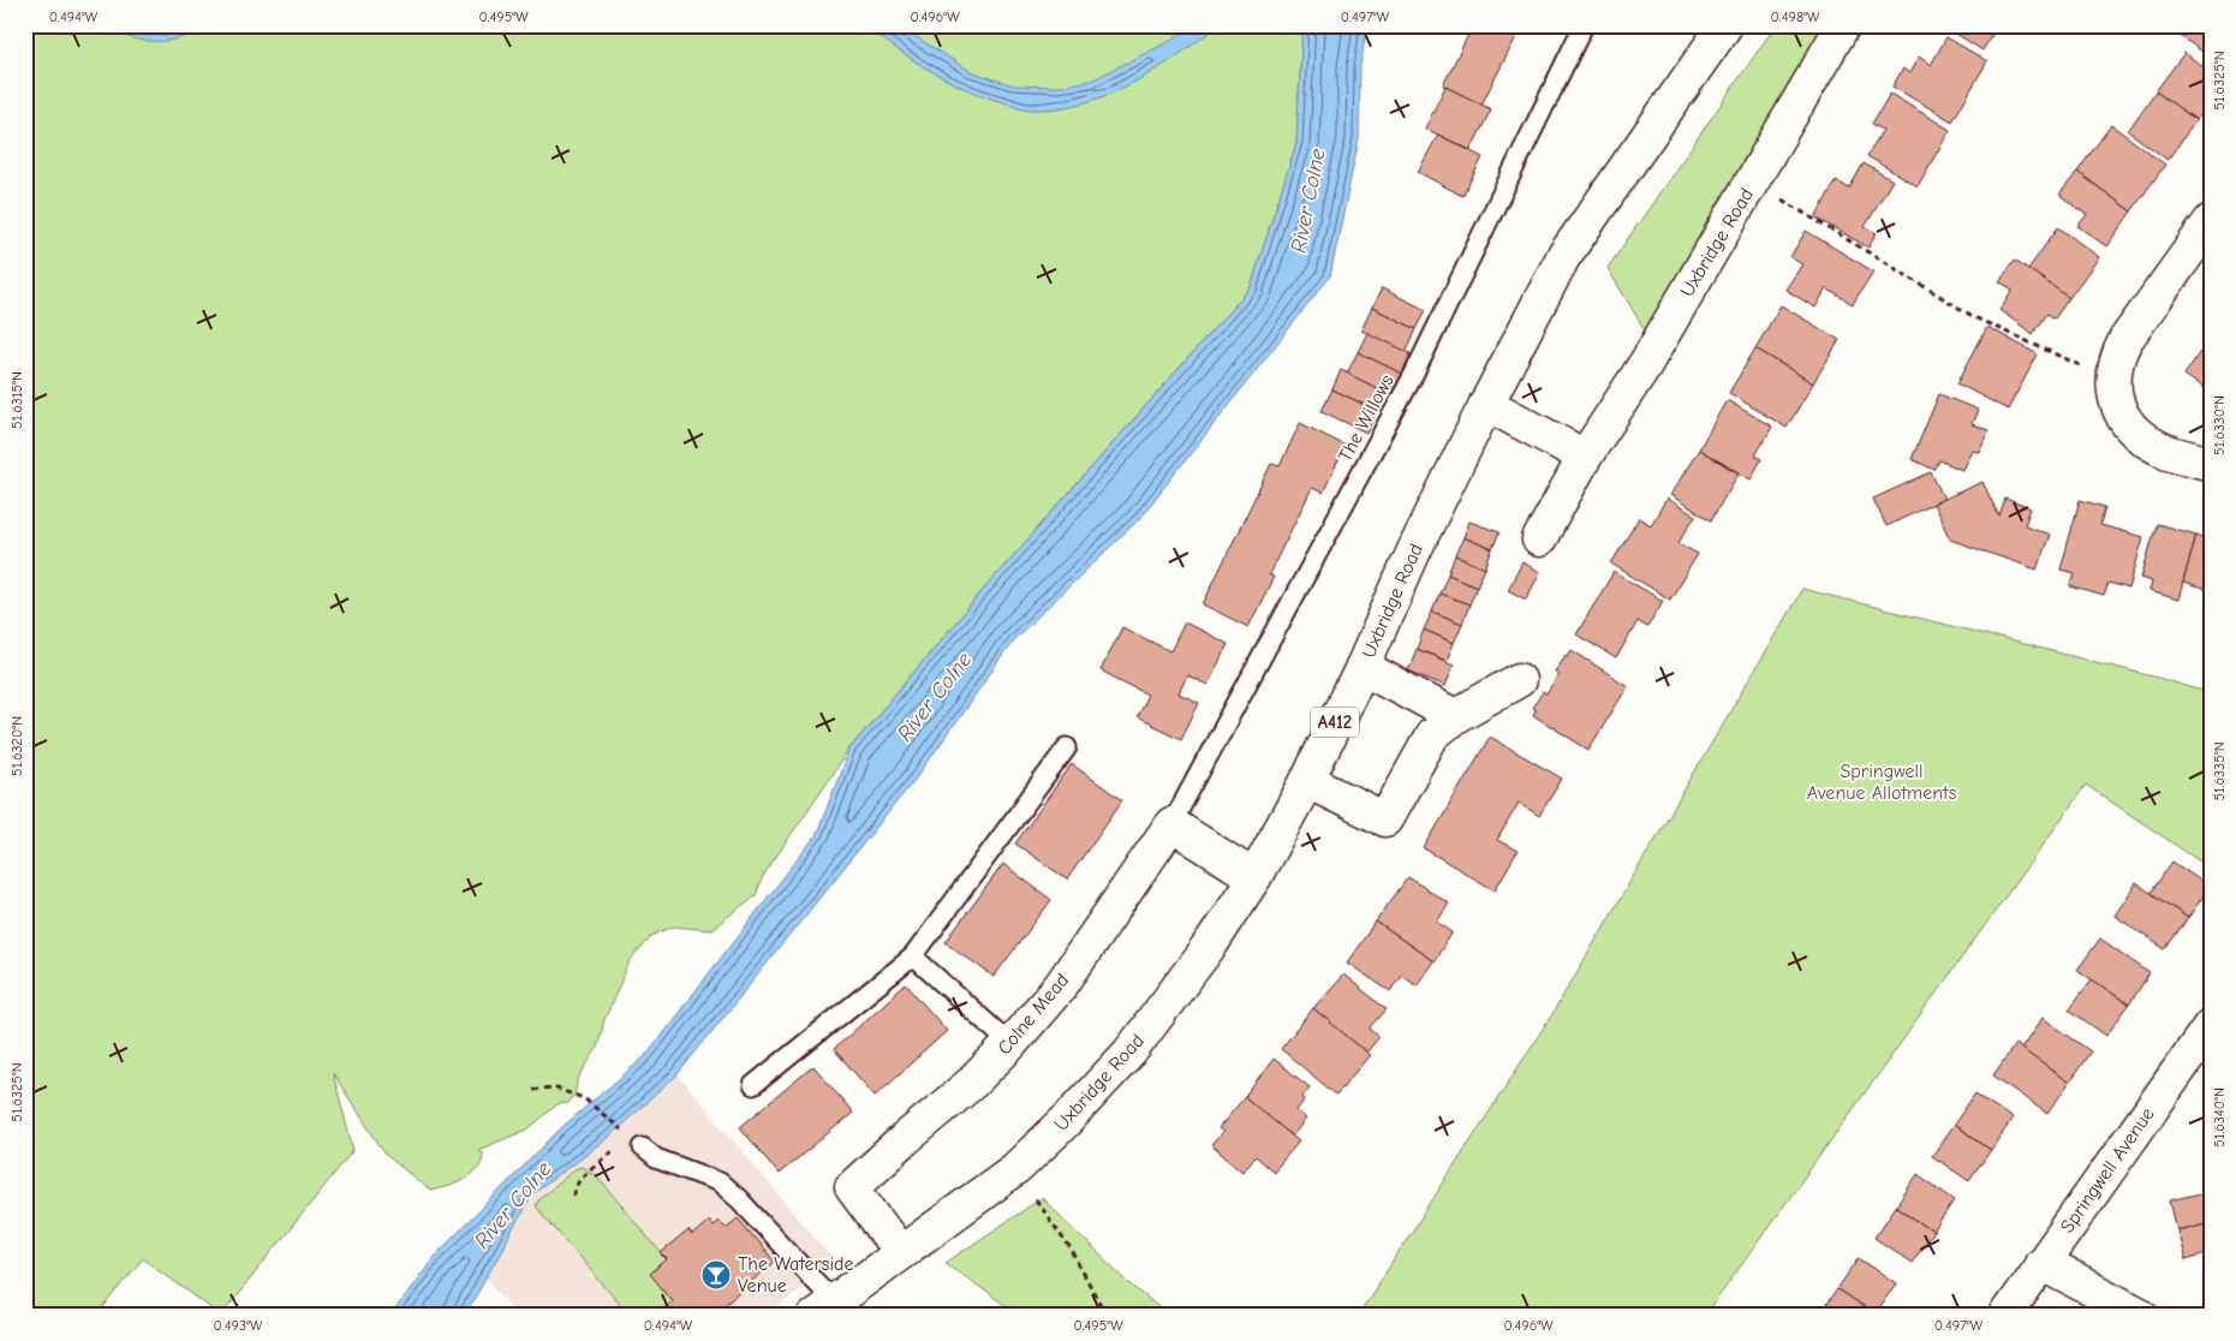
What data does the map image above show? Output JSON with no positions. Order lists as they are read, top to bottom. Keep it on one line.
{"streets":{"street":["Uxbridge Road","A412","Colne Mead","Springwell Avenue"],"lane":["The Willows"]},"crossings":[["Uxbridge Road","Colne Mead"],["The Willows","Colne Mead"]],"water":["River Colne"],"parks":["Springwell Avenue Allotments"],"places":{"bar":["The Waterside Venue"]},"coordinates":["0.494°W","0.495°W","0.496°W","0.497°W","0.498°W","51.6325°N","51.6315°N","51.6330°N","51.6320°N","51.6335°N","51.6340°N","0.493°W"]}
